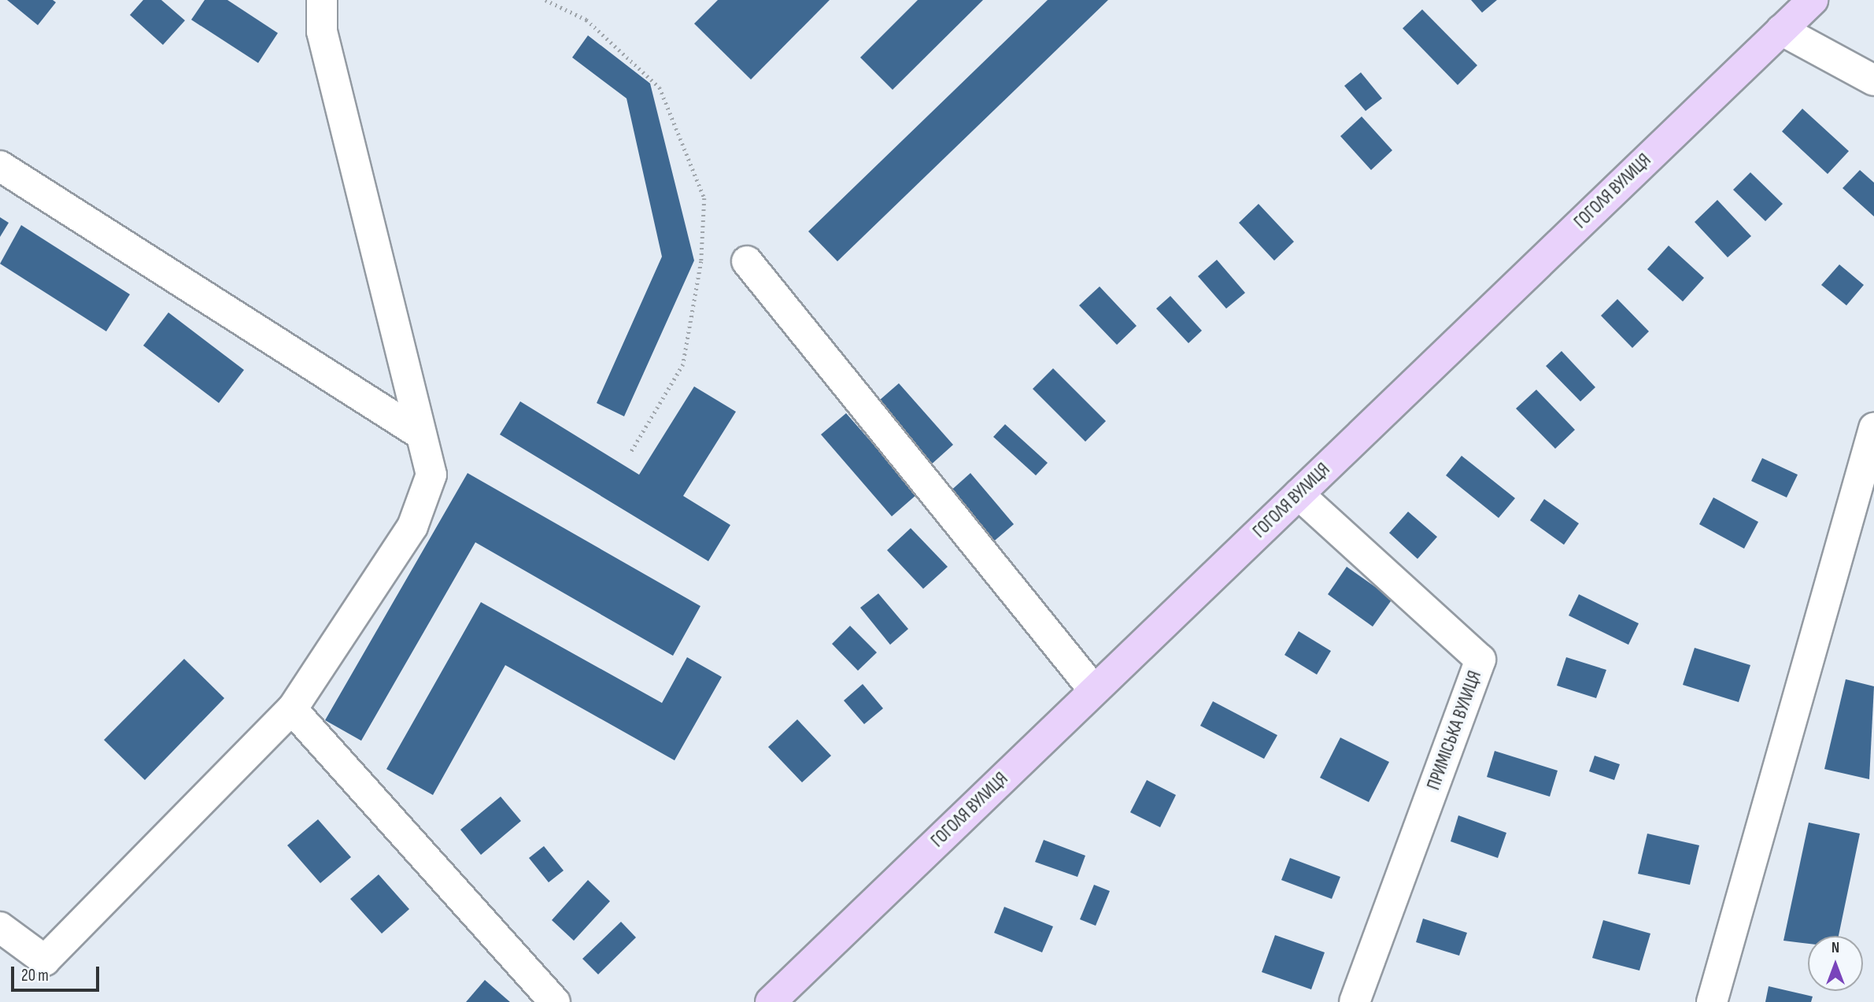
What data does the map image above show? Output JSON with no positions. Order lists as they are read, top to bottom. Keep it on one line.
{"streets":{"main road":["ГОГОЛЯ ВУЛИЦЯ"],"street":["ПРИМІСЬКА ВУЛИЦЯ"]},"crossings":[["ГОГОЛЯ ВУЛИЦЯ","ПРИМІСЬКА ВУЛИЦЯ"]],"scale_bar":"20 m","north":"top"}
